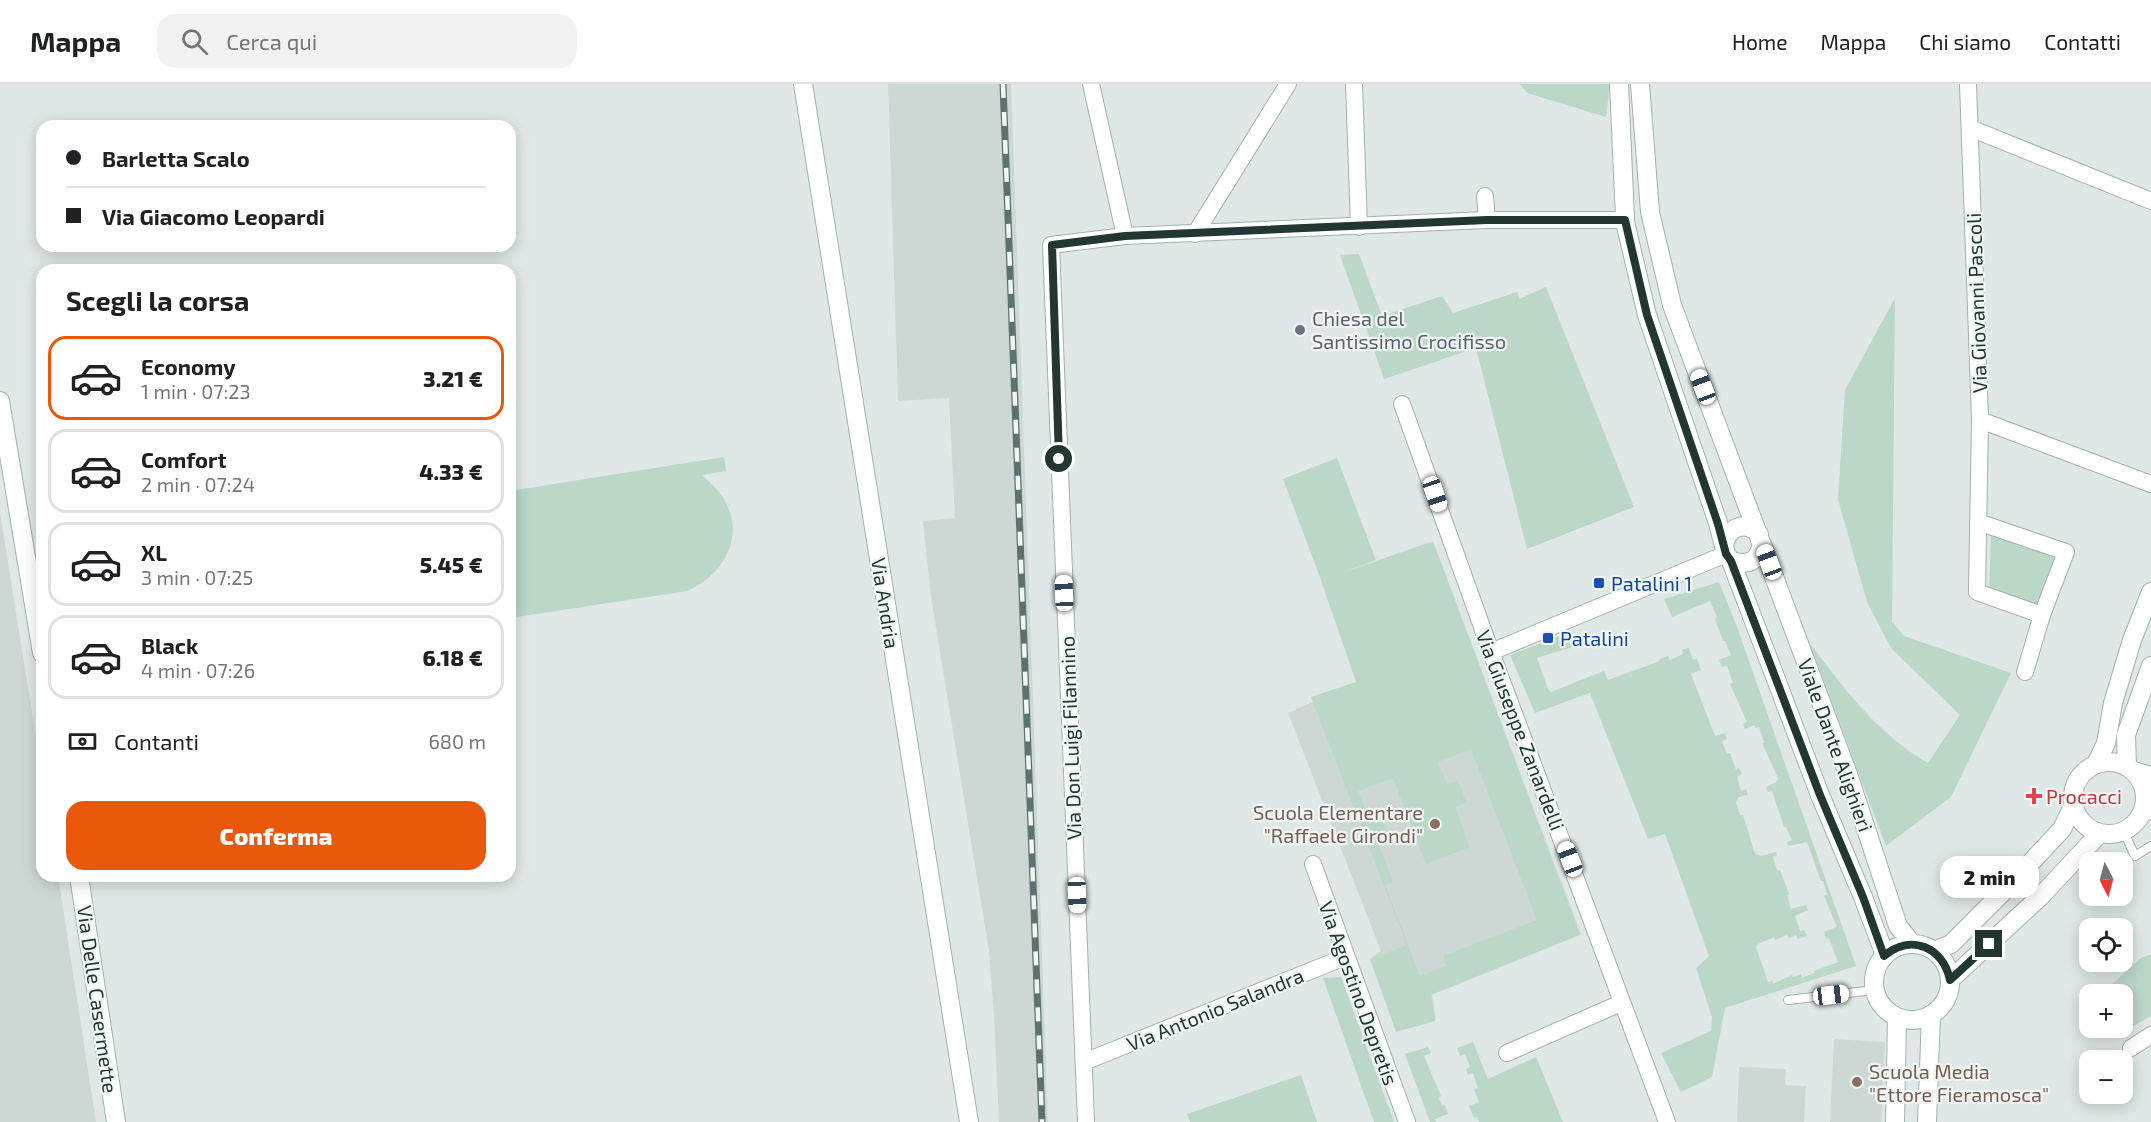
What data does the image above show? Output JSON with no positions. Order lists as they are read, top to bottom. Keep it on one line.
{"streets":{"street":["Via Giovanni Pascoli","Via Andria","Via Giuseppe Zanardelli","Via Don Luigi Filannino","Viale Dante Alighieri","Via Agostino Depretis","Via Delle Casermette","Via Antonio Salandra"]},"crossings":[["Via Don Luigi Filannino","Via Antonio Salandra"],["Via Agostino Depretis","Via Antonio Salandra"]],"places":{"other":["Chiesa del Santissimo Crocifisso","Scuola Elementare \"Raffaele Girondi\"","Scuola Media \"Ettore Fieramosca\""],"transit":["Patalini 1","Patalini"],"health":["Procacci"]},"north":"bottom","page":{"header":"Mappa","search":"Cerca qui","nav":["Home","Mappa","Chi siamo","Contatti"],"banner":["Barletta Scalo","Via Giacomo Leopardi"],"heading":"Scegli la corsa","list":[{"name":"Economy","note":"1 min · 07:23","value":"3.21 €"},{"name":"Comfort","note":"2 min · 07:24","value":"4.33 €"},{"name":"XL","note":"3 min · 07:25","value":"5.45 €"},{"name":"Black","note":"4 min · 07:26","value":"6.18 €"}],"pay":["Contanti","680 m"],"buttons":"Conferma","map_buttons":["+","−"],"bubble":"2 min"}}
